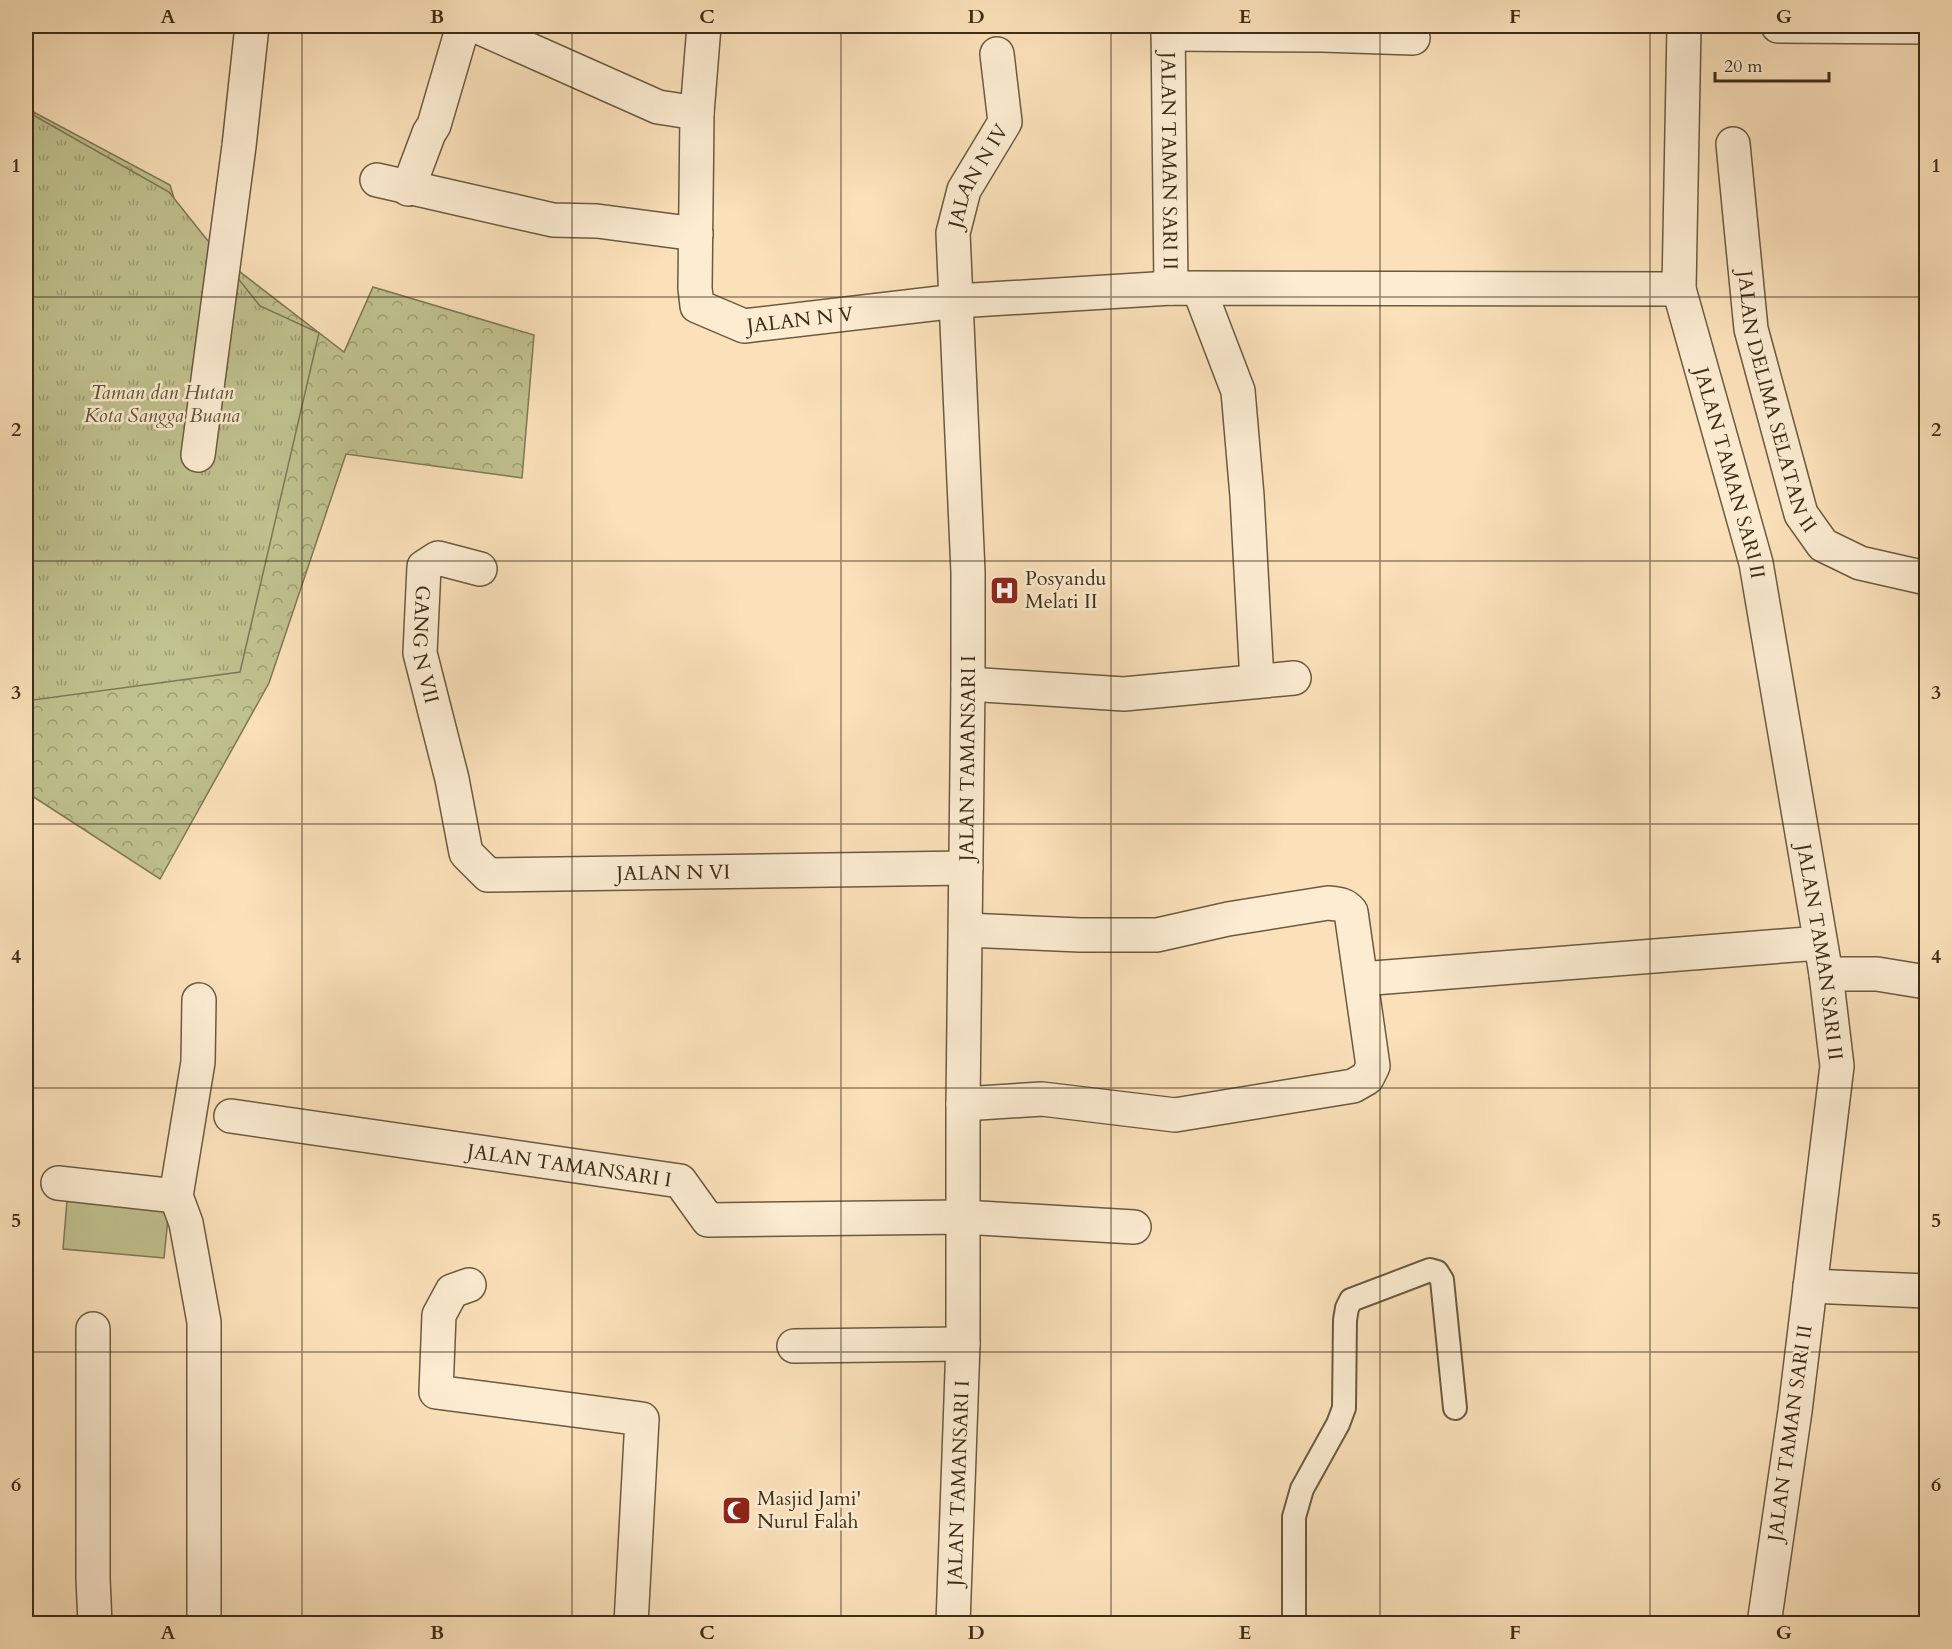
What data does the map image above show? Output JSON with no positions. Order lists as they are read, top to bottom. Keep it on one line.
{"streets":{"street":["JALAN TAMAN SARI II","JALAN N IV","JALAN N V","JALAN DELIMA SELATAN II","GANG N VII","JALAN TAMANSARI I","JALAN N VI"]},"crossings":[["JALAN TAMAN SARI II","JALAN N IV"],["JALAN TAMAN SARI II","JALAN N V"],["JALAN TAMAN SARI II","JALAN TAMANSARI I"],["JALAN N IV","JALAN N V"],["JALAN N IV","JALAN TAMANSARI I"],["JALAN N V","JALAN TAMANSARI I"],["GANG N VII","JALAN N VI"],["JALAN TAMANSARI I","JALAN N VI"]],"parks":["Taman dan Hutan Kota Sangga Buana"],"places":{"hospital":["Posyandu Melati II"],"mosque":["Masjid Jami' Nurul Falah"]},"scale_bar":"20 m","grid":{"columns":["A","B","C","D","E","F","G"],"rows":["1","2","3","4","5","6"]}}
